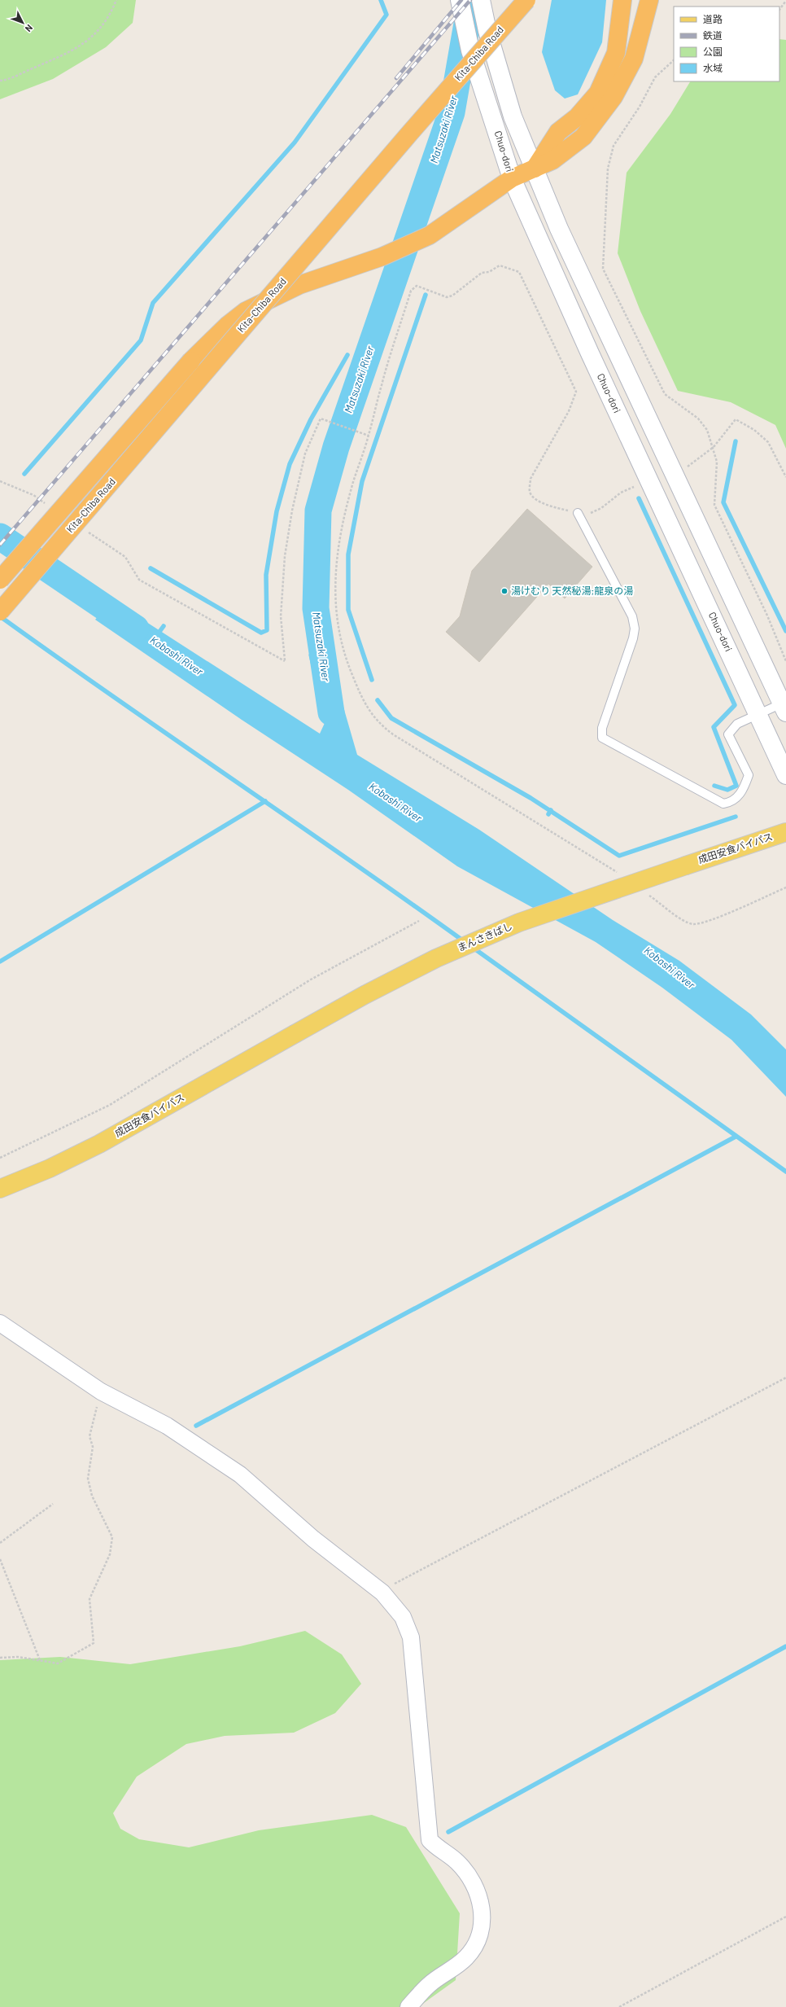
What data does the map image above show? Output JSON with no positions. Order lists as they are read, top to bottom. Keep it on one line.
{"streets":{"highway":["Kita-Chiba Road"],"main road":["成田安食バイパス","まんさきばし"],"street":["Chuo-dori"]},"crossings":[["成田安食バイパス","まんさきばし"]],"water":["Matsuzaki River","Kobashi River"],"places":["湯けむり 天然秘湯;龍泉の湯"],"legend":["道路","鉄道","公園","水域"],"north":"bottom right"}
